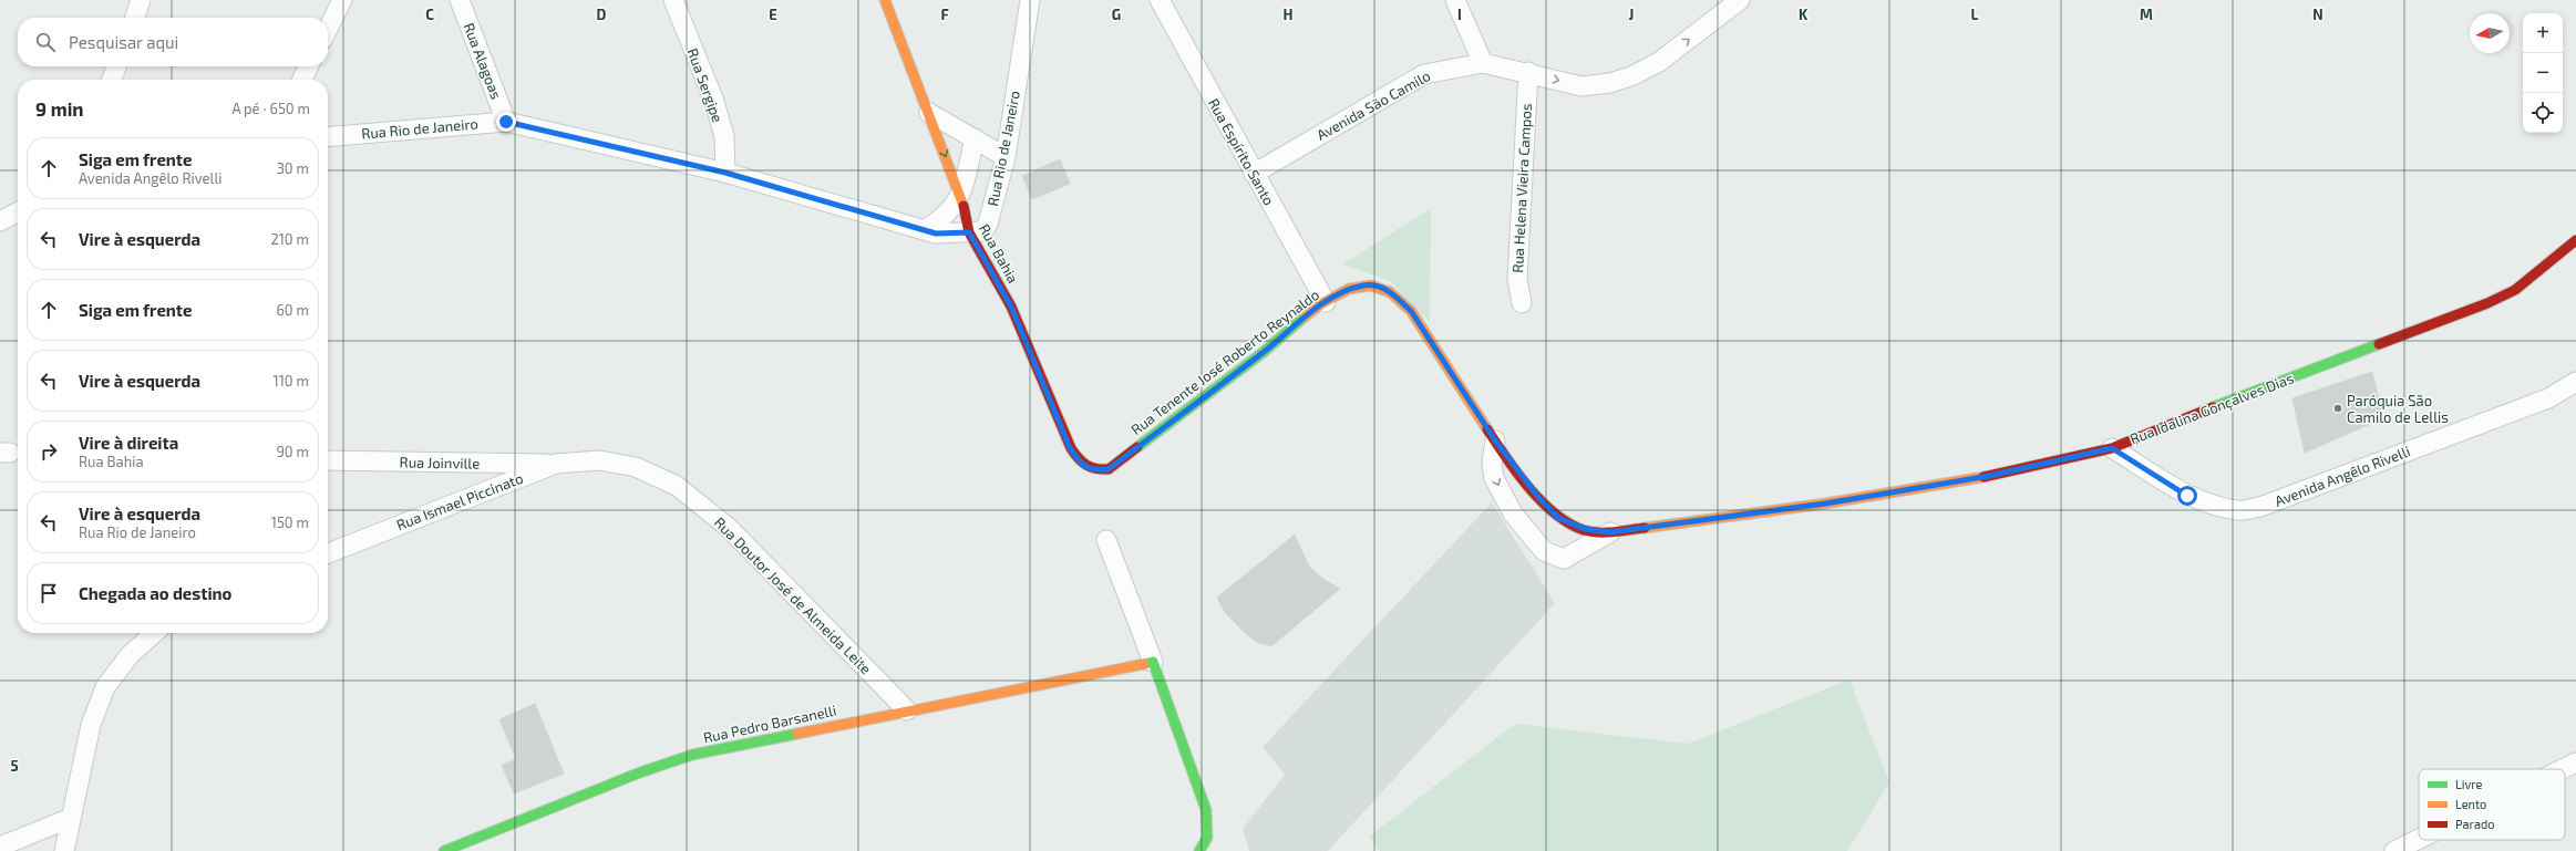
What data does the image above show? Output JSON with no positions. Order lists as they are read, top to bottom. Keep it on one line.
{"streets":{"street":["Rua Alagoas","Rua Sergipe","Avenida São Camilo","Rua Rio de Janeiro","Rua Espírito Santo","Rua Helena Vieira Campos","Rua Bahia","Rua Tenente José Roberto Reynaldo","Rua Idalina Gonçalves Dias","Rua Joinville","Avenida Angêlo Rivelli","Rua Ismael Piccinato","Rua Doutor José de Almeida Leite","Rua Pedro Barsanelli"]},"crossings":[["Rua Alagoas","Rua Rio de Janeiro"],["Rua Sergipe","Rua Rio de Janeiro"],["Avenida São Camilo","Rua Espírito Santo"],["Avenida São Camilo","Rua Helena Vieira Campos"],["Rua Rio de Janeiro","Rua Bahia"],["Rua Espírito Santo","Rua Tenente José Roberto Reynaldo"],["Rua Bahia","Rua Tenente José Roberto Reynaldo"],["Rua Tenente José Roberto Reynaldo","Rua Idalina Gonçalves Dias"],["Rua Idalina Gonçalves Dias","Avenida Angêlo Rivelli"],["Rua Joinville","Rua Ismael Piccinato"],["Rua Ismael Piccinato","Rua Doutor José de Almeida Leite"],["Rua Doutor José de Almeida Leite","Rua Pedro Barsanelli"]],"one_way":["Avenida São Camilo"],"places":["Paróquia São Camilo de Lellis"],"legend":["Livre","Lento","Parado"],"north":"left","page":{"map_buttons":["+","−"],"search":"Pesquisar aqui","heading":["9 min","A pé · 650 m"],"list":[["Siga em frente","Avenida Angêlo Rivelli","30 m"],["Vire à esquerda","210 m"],["Siga em frente","60 m"],["Vire à esquerda","110 m"],["Vire à direita","Rua Bahia","90 m"],["Vire à esquerda","Rua Rio de Janeiro","150 m"],"Chegada ao destino"]},"grid":{"columns":["C","D","E","F","G","H","I","J","K","L","M","N"],"rows":["5"]}}
